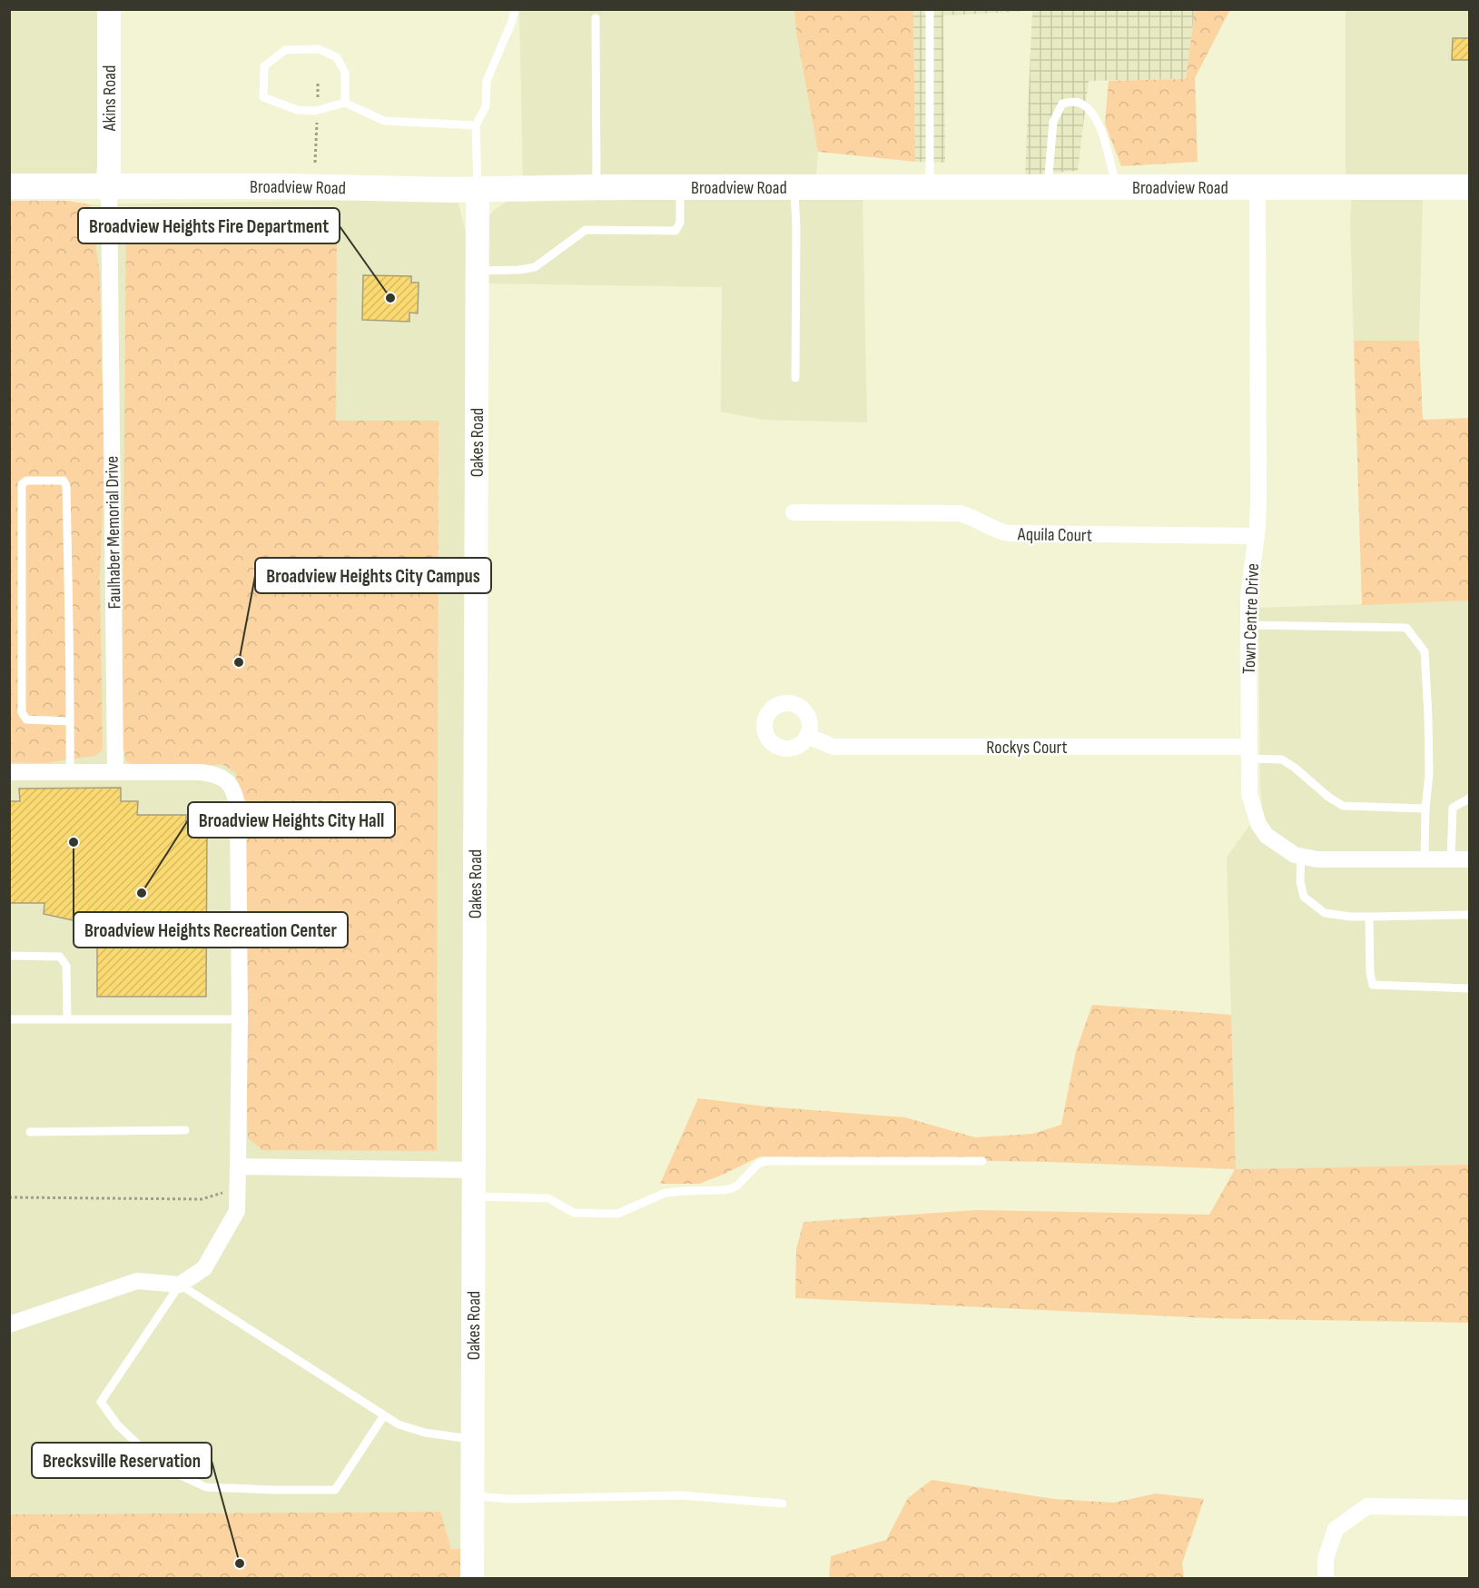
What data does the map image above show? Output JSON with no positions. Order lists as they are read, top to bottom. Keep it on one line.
{"streets":{"main road":["Broadview Road"],"street":["Akins Road","Oakes Road","Faulhaber Memorial Drive","Aquila Court","Town Centre Drive","Rockys Court"]},"crossings":[["Akins Road","Broadview Road"],["Akins Road","Faulhaber Memorial Drive"],["Broadview Road","Oakes Road"],["Broadview Road","Faulhaber Memorial Drive"],["Broadview Road","Town Centre Drive"],["Aquila Court","Town Centre Drive"],["Town Centre Drive","Rockys Court"]],"places":["Broadview Heights Fire Department","Broadview Heights City Campus","Broadview Heights Recreation Center","Broadview Heights City Hall","Brecksville Reservation"]}
